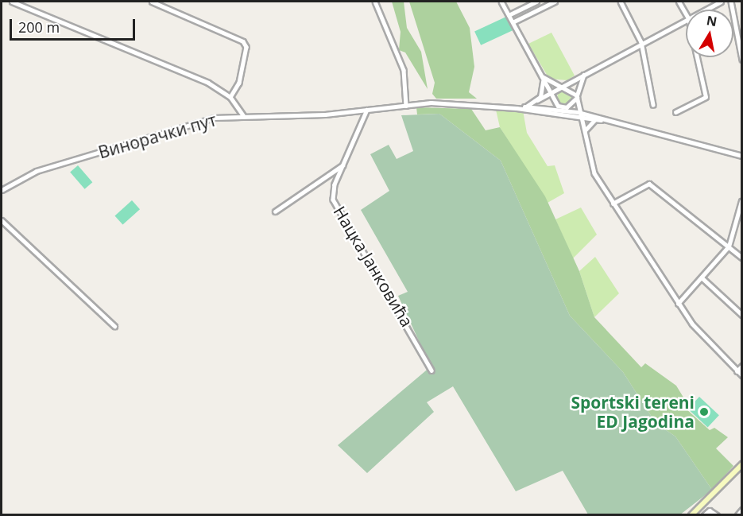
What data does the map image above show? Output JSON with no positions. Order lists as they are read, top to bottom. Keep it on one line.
{"streets":{"street":["Винорачки пут","Нацка Јанковића"]},"crossings":[["Винорачки пут","Нацка Јанковића"]],"places":["Sportski tereni ED Jagodina"],"scale_bar":"200 m","north":"top"}
